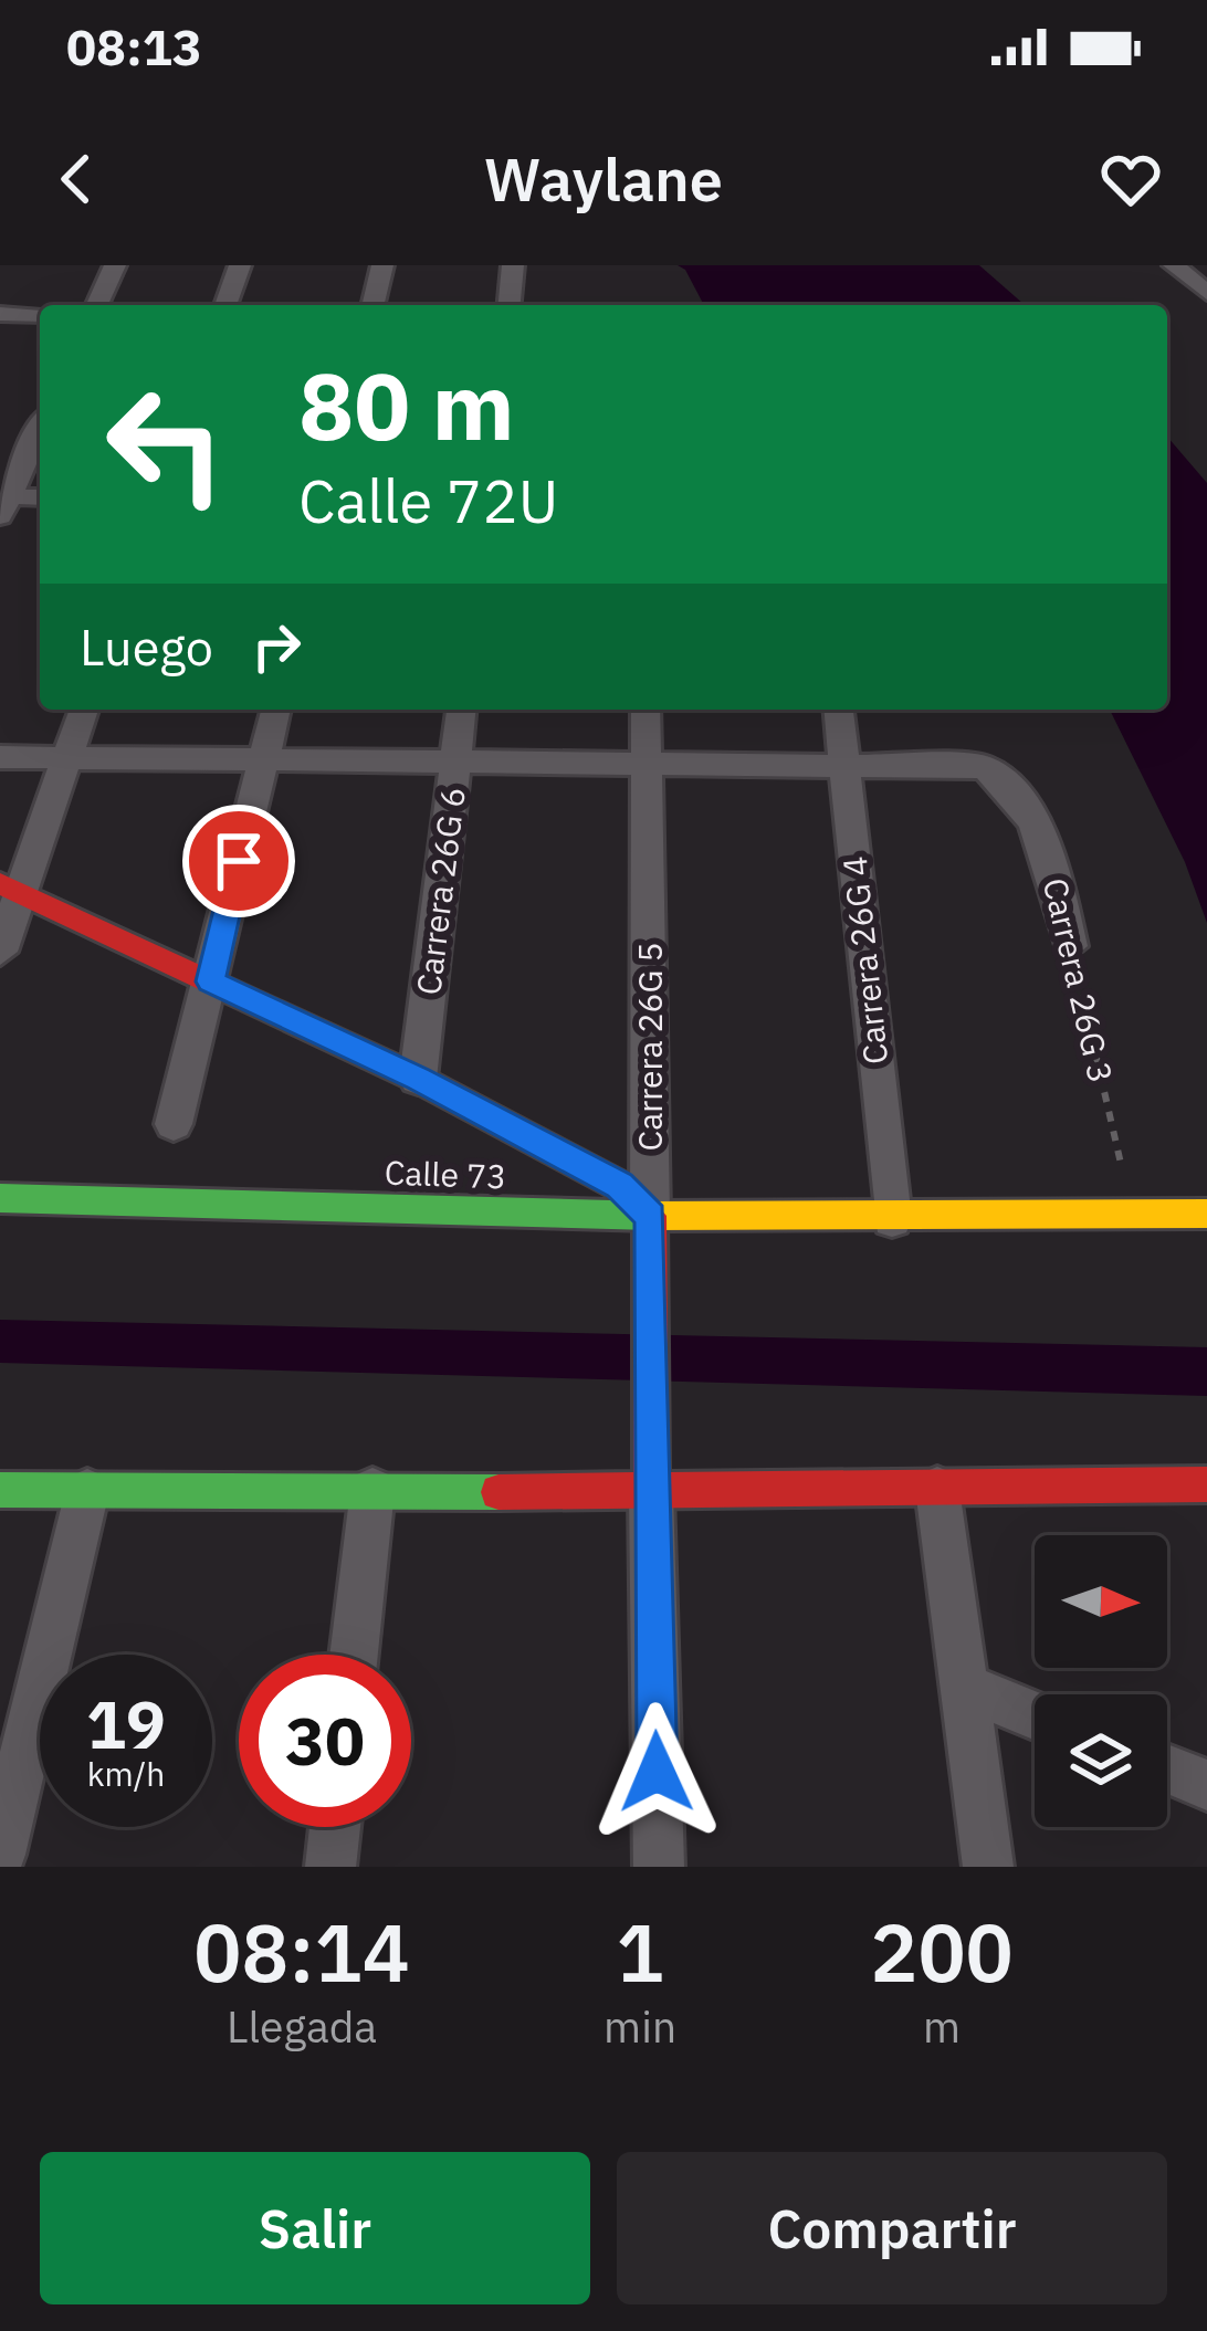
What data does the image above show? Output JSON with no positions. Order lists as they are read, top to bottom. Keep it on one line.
{"streets":{"main road":["Carrera 26G 5","Calle 73"],"street":["Carrera 26G 6","Carrera 26G 4","Carrera 26G 3"]},"crossings":[["Carrera 26G 4","Carrera 26G 3"],["Carrera 26G 4","Calle 73"],["Carrera 26G 3","Calle 73"],["Carrera 26G 5","Calle 73"]],"north":"right","page":{"status":"08:13","header":"Waylane","turn":["80 m","Calle 72U"],"then":"Luego","speed":"19 km/h","limit":"30","eta":["08:14","Llegada","1","min","200","m"],"buttons":["Salir","Compartir"]}}
